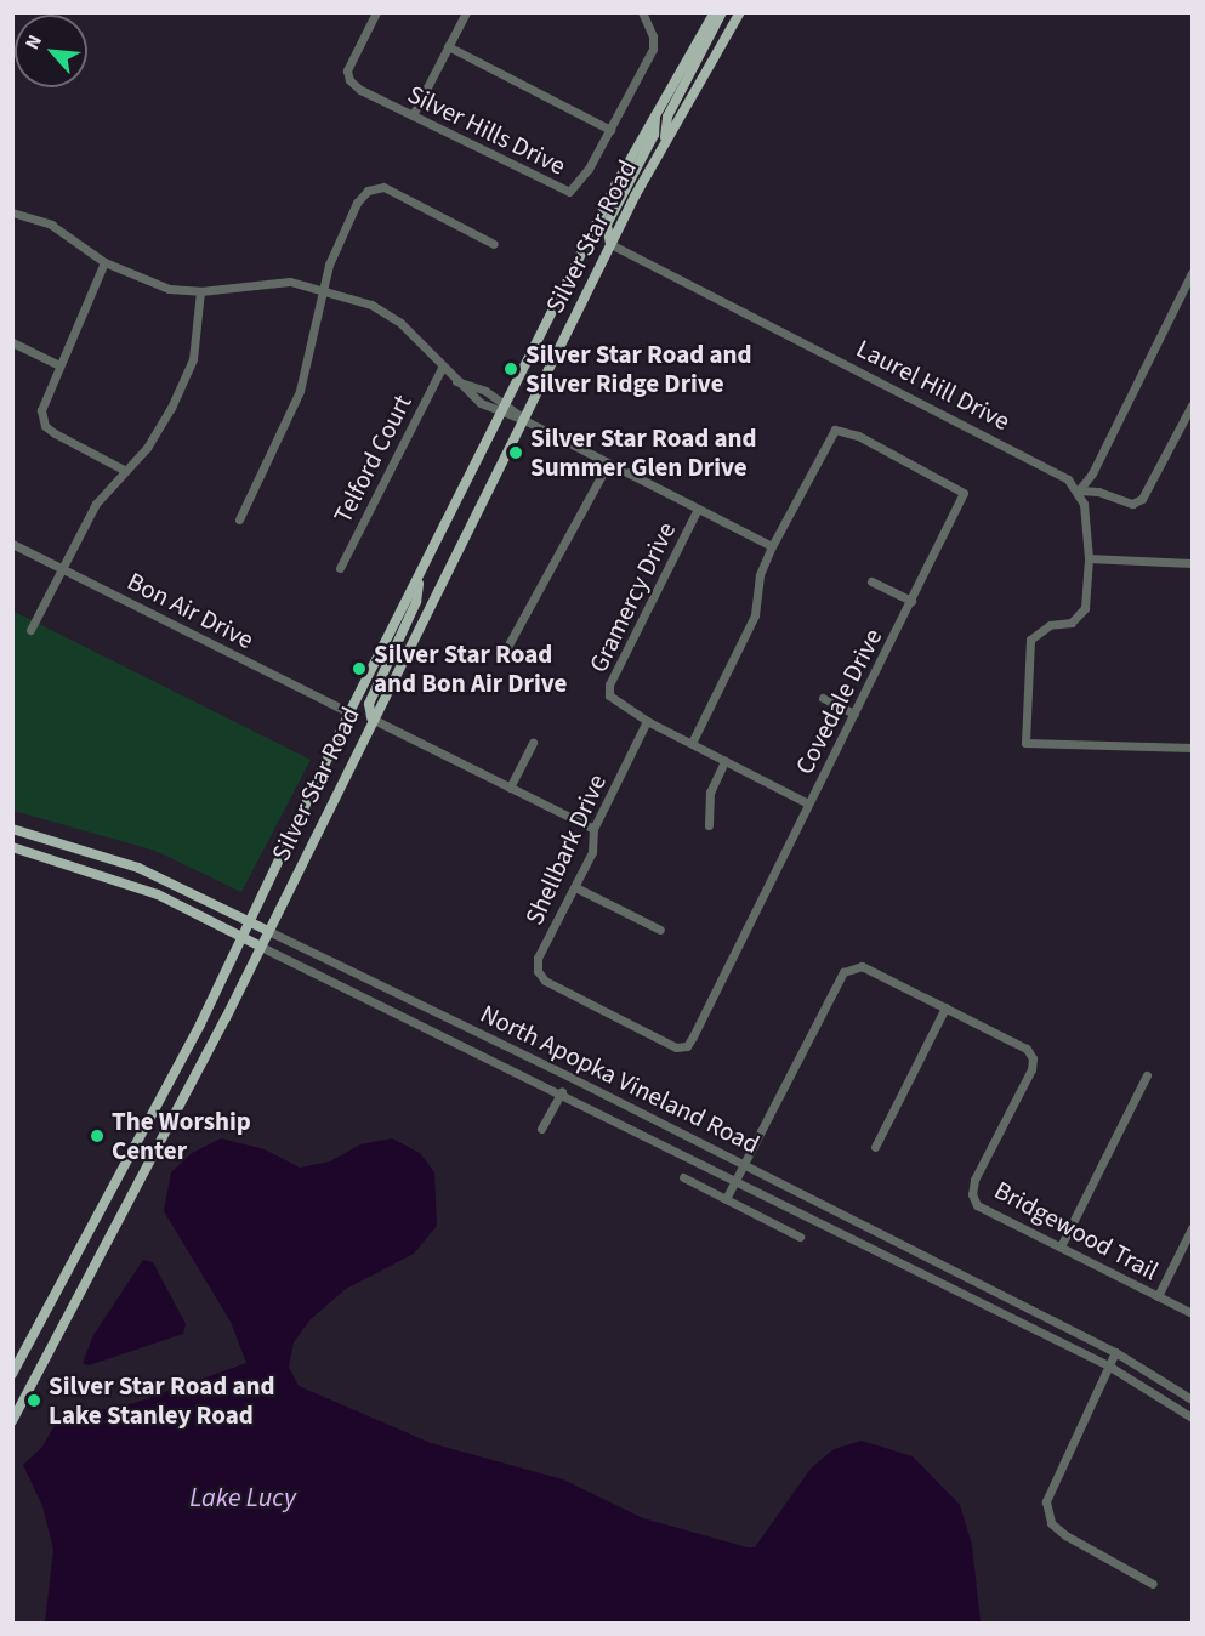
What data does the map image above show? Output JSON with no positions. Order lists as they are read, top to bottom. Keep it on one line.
{"streets":{"main road":["Silver Star Road","North Apopka Vineland Road"],"street":["Silver Hills Drive","Laurel Hill Drive","Telford Court","Gramercy Drive","Bon Air Drive","Covedale Drive","Shellbark Drive","Bridgewood Trail"]},"crossings":[["Silver Star Road","Laurel Hill Drive"],["Silver Star Road","Bon Air Drive"],["Silver Star Road","North Apopka Vineland Road"],["Gramercy Drive","Covedale Drive"],["Gramercy Drive","Shellbark Drive"],["Covedale Drive","Shellbark Drive"],["North Apopka Vineland Road","Bridgewood Trail"]],"water":["Lake Lucy"],"places":["Silver Star Road and Silver Ridge Drive","Silver Star Road and Summer Glen Drive","Silver Star Road and Bon Air Drive","The Worship Center","Silver Star Road and Lake Stanley Road"],"north":"top left"}
